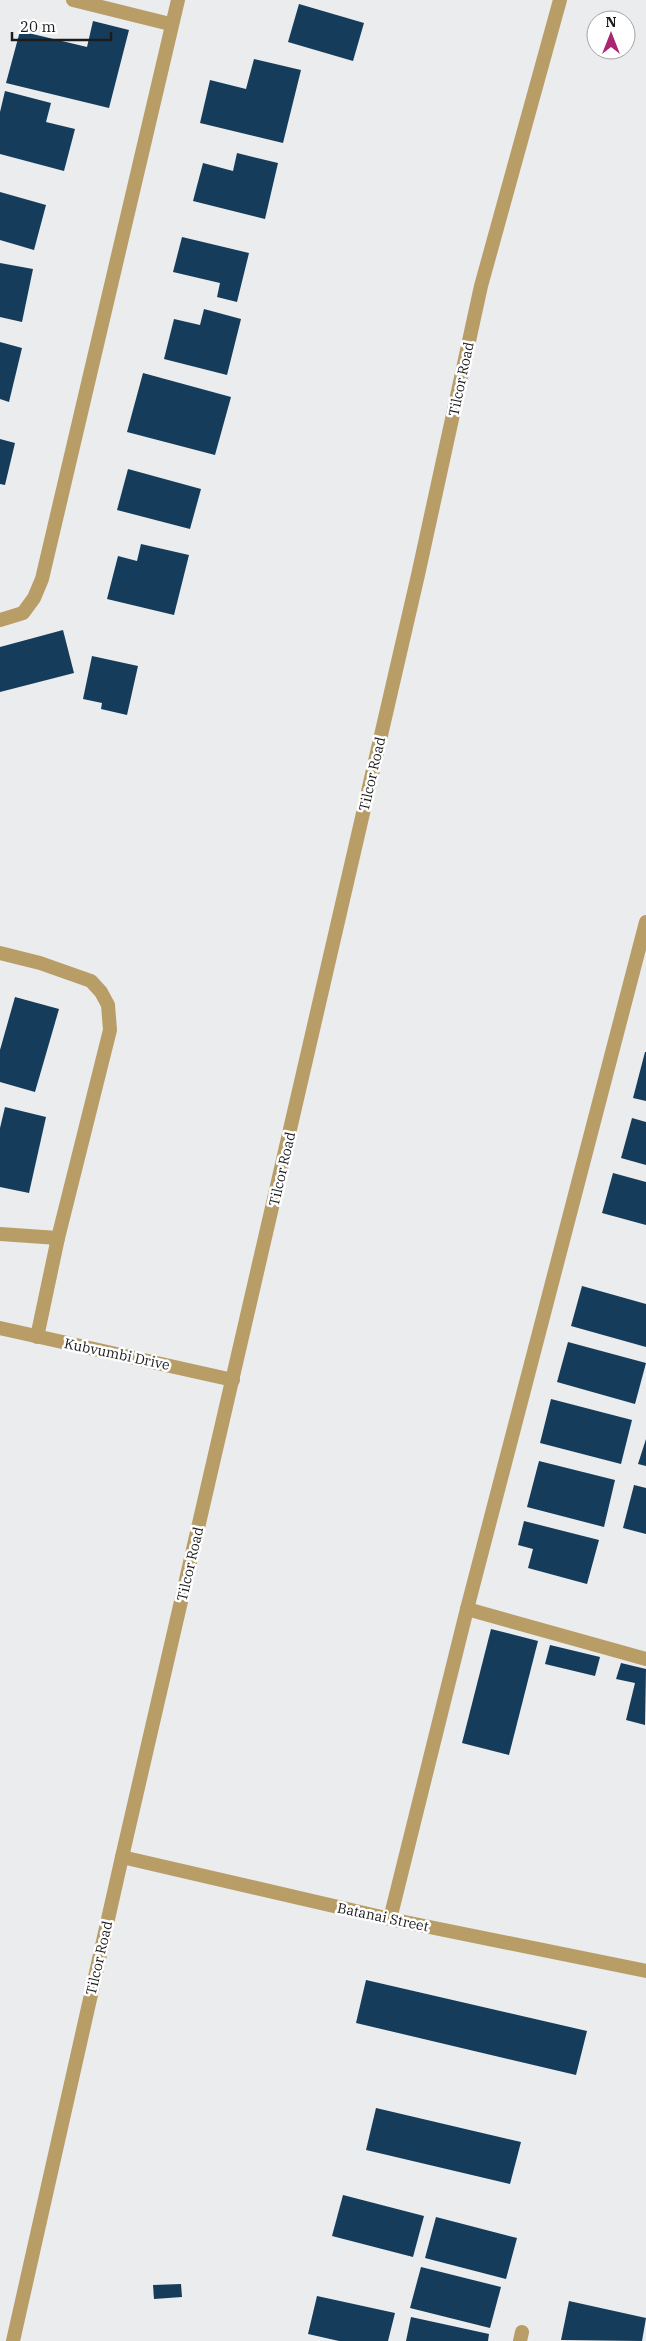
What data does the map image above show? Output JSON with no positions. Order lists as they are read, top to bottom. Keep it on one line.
{"streets":{"street":["Tilcor Road","Kubvumbi Drive","Batanai Street"]},"crossings":[["Tilcor Road","Kubvumbi Drive"],["Tilcor Road","Batanai Street"]],"scale_bar":"20 m","north":"top"}
